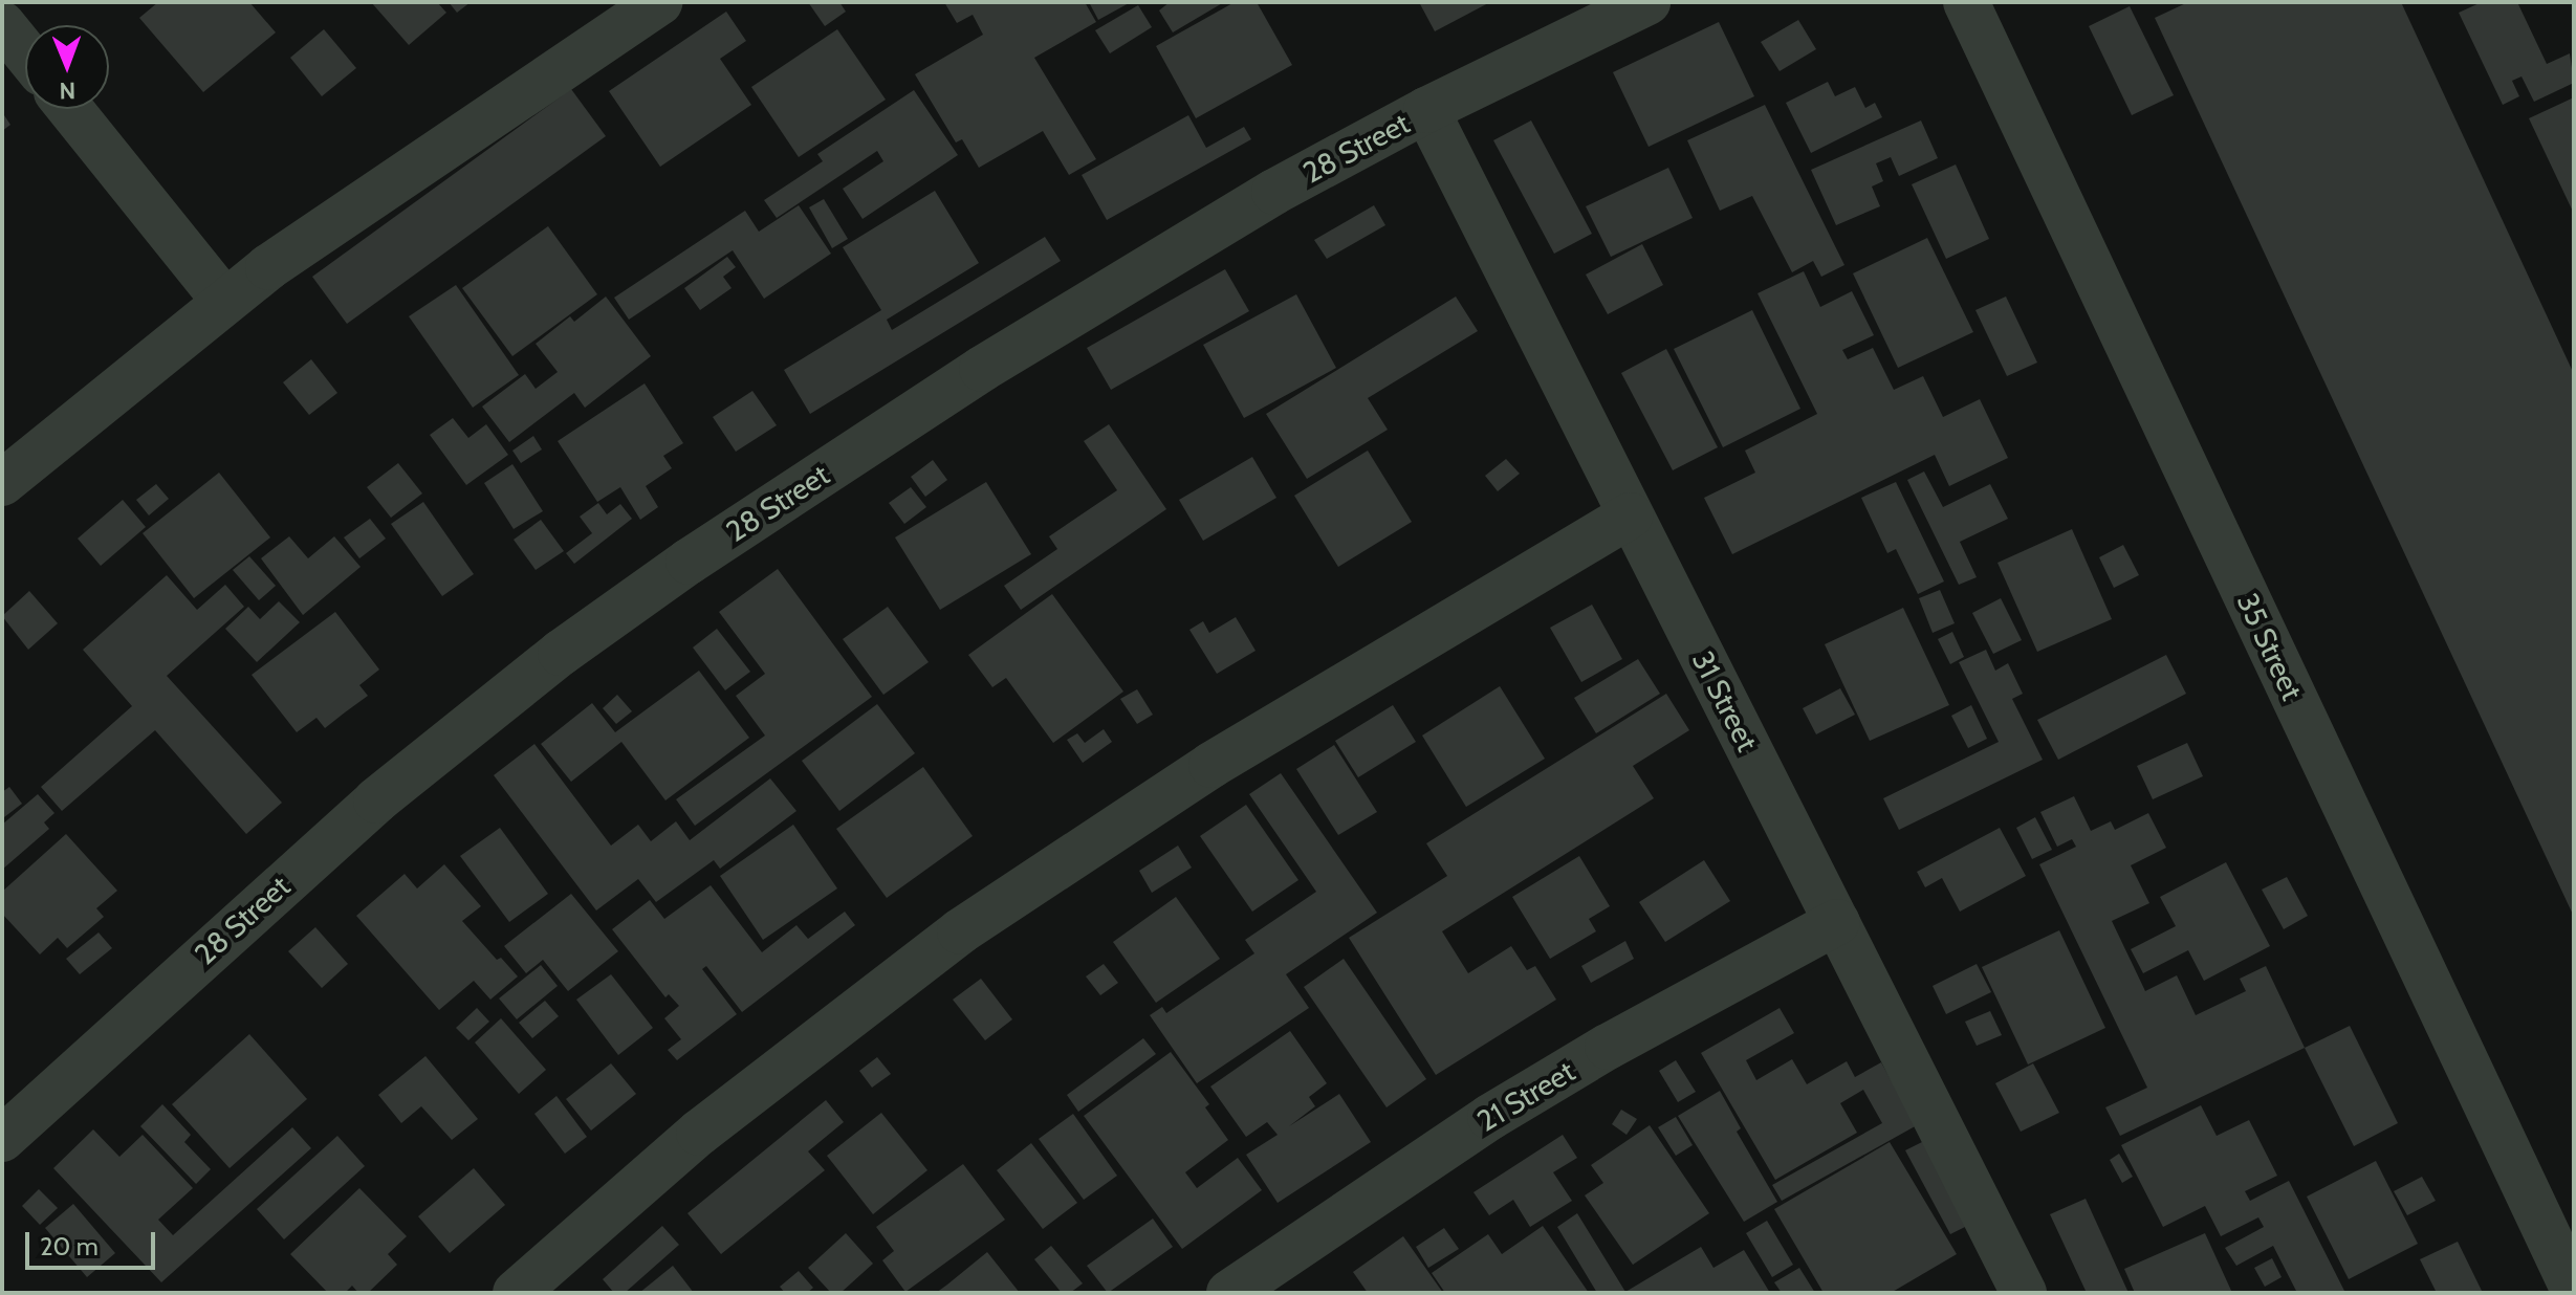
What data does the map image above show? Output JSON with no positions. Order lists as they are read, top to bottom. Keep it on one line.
{"streets":{"street":["28 Street","35 Street","31 Street","21 Street"]},"crossings":[["28 Street","31 Street"],["31 Street","21 Street"]],"scale_bar":"20 m","north":"bottom"}
